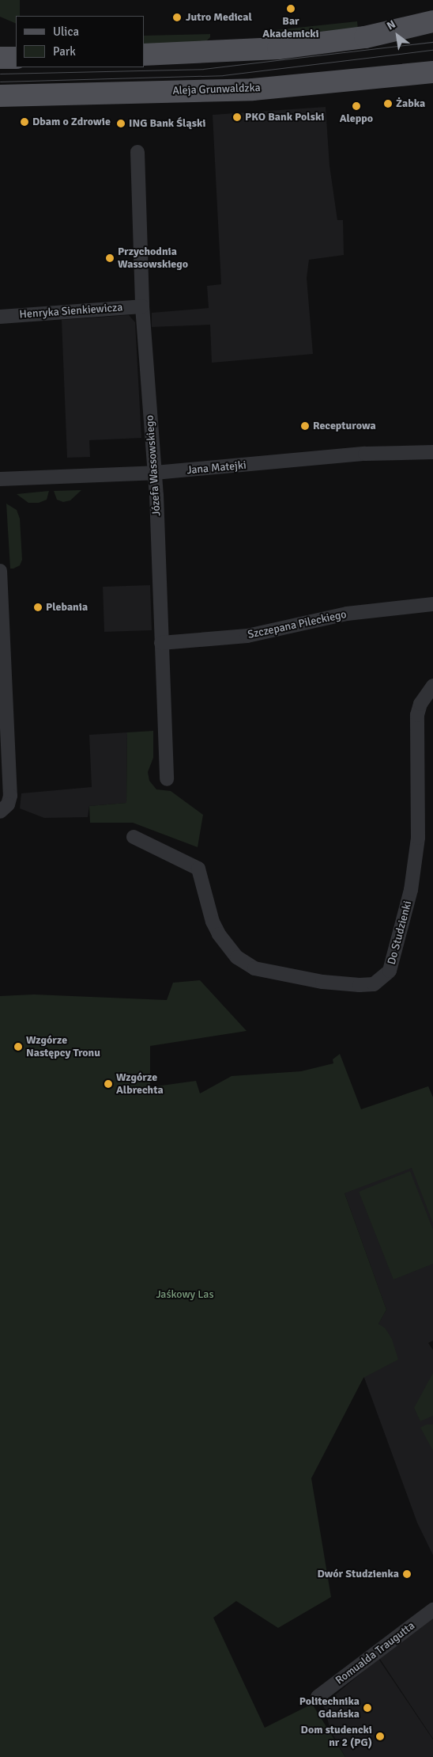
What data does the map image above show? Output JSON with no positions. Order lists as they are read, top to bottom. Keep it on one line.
{"streets":{"main road":["Aleja Grunwaldzka"],"street":["Henryka Sienkiewicza","Józefa Wassowskiego","Jana Matejki","Szczepana Pileckiego","Do Studzienki","Romualda Traugutta"]},"crossings":[["Henryka Sienkiewicza","Józefa Wassowskiego"],["Józefa Wassowskiego","Jana Matejki"],["Józefa Wassowskiego","Szczepana Pileckiego"]],"parks":["Jaśkowy Las"],"places":["Bar Akademicki","Jutro Medical","Żabka","Aleppo","PKO Bank Polski","Dbam o Zdrowie","ING Bank Śląski","Przychodnia Wassowskiego","Recepturowa","Plebania","Wzgórze Następcy Tronu","Wzgórze Albrechta","Dwór Studzienka","Politechnika Gdańska","Dom studencki nr 2 (PG)"],"legend":["Ulica","Park"],"north":"top left"}
